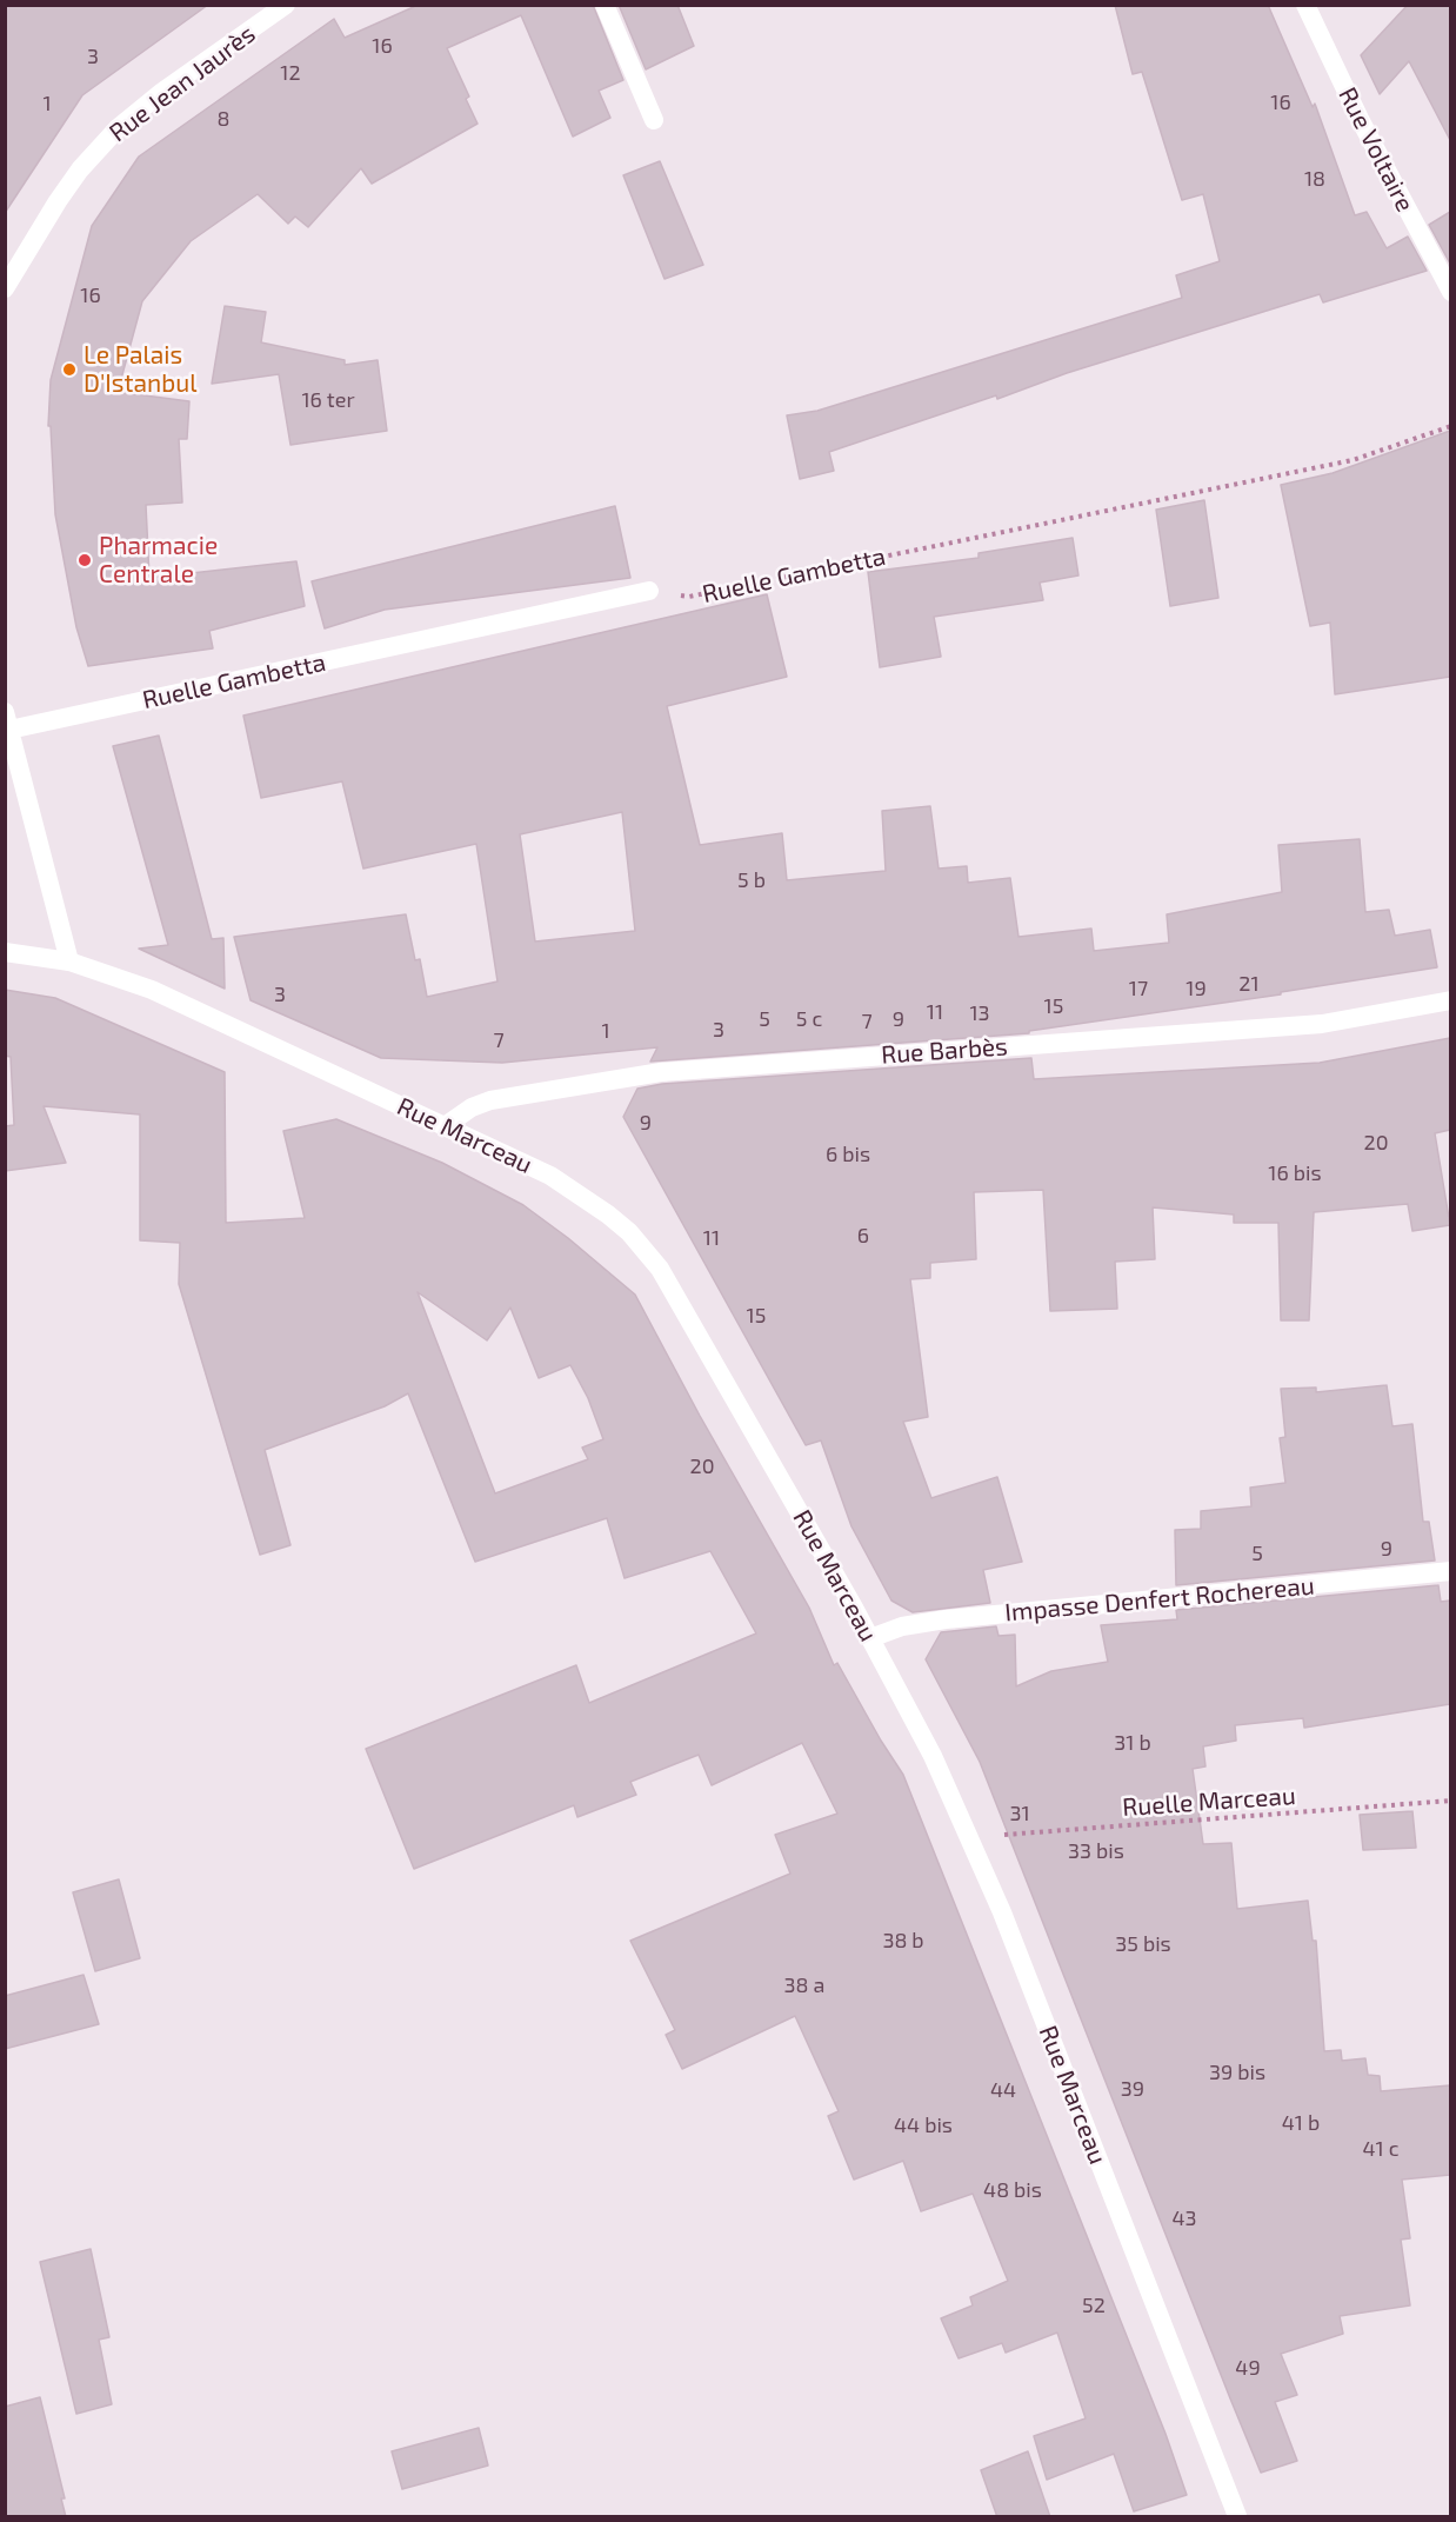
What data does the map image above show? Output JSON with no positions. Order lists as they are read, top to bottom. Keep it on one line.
{"streets":{"street":["Rue Jean Jaurès","Rue Voltaire","Ruelle Gambetta","Rue Barbès","Rue Marceau","Impasse Denfert Rochereau"],"path":["Ruelle Marceau"]},"crossings":[["Rue Barbès","Rue Marceau"],["Rue Marceau","Impasse Denfert Rochereau"],["Rue Marceau","Ruelle Marceau"]],"places":["Le Palais D'Istanbul","Pharmacie Centrale"],"house_numbers":["16","3","12","16","1","8","18","16","16 ter","5 b","21","17","19","3","15","11","13","5","5 c","9","7","3","1","7","9","20","6 bis","16 bis","6","11","15","20","9","5","31 b","31","33 bis","38 b","35 bis","38 a","39 bis","39","44","41 b","44 bis","41 c","48 bis","43","52","49"]}
